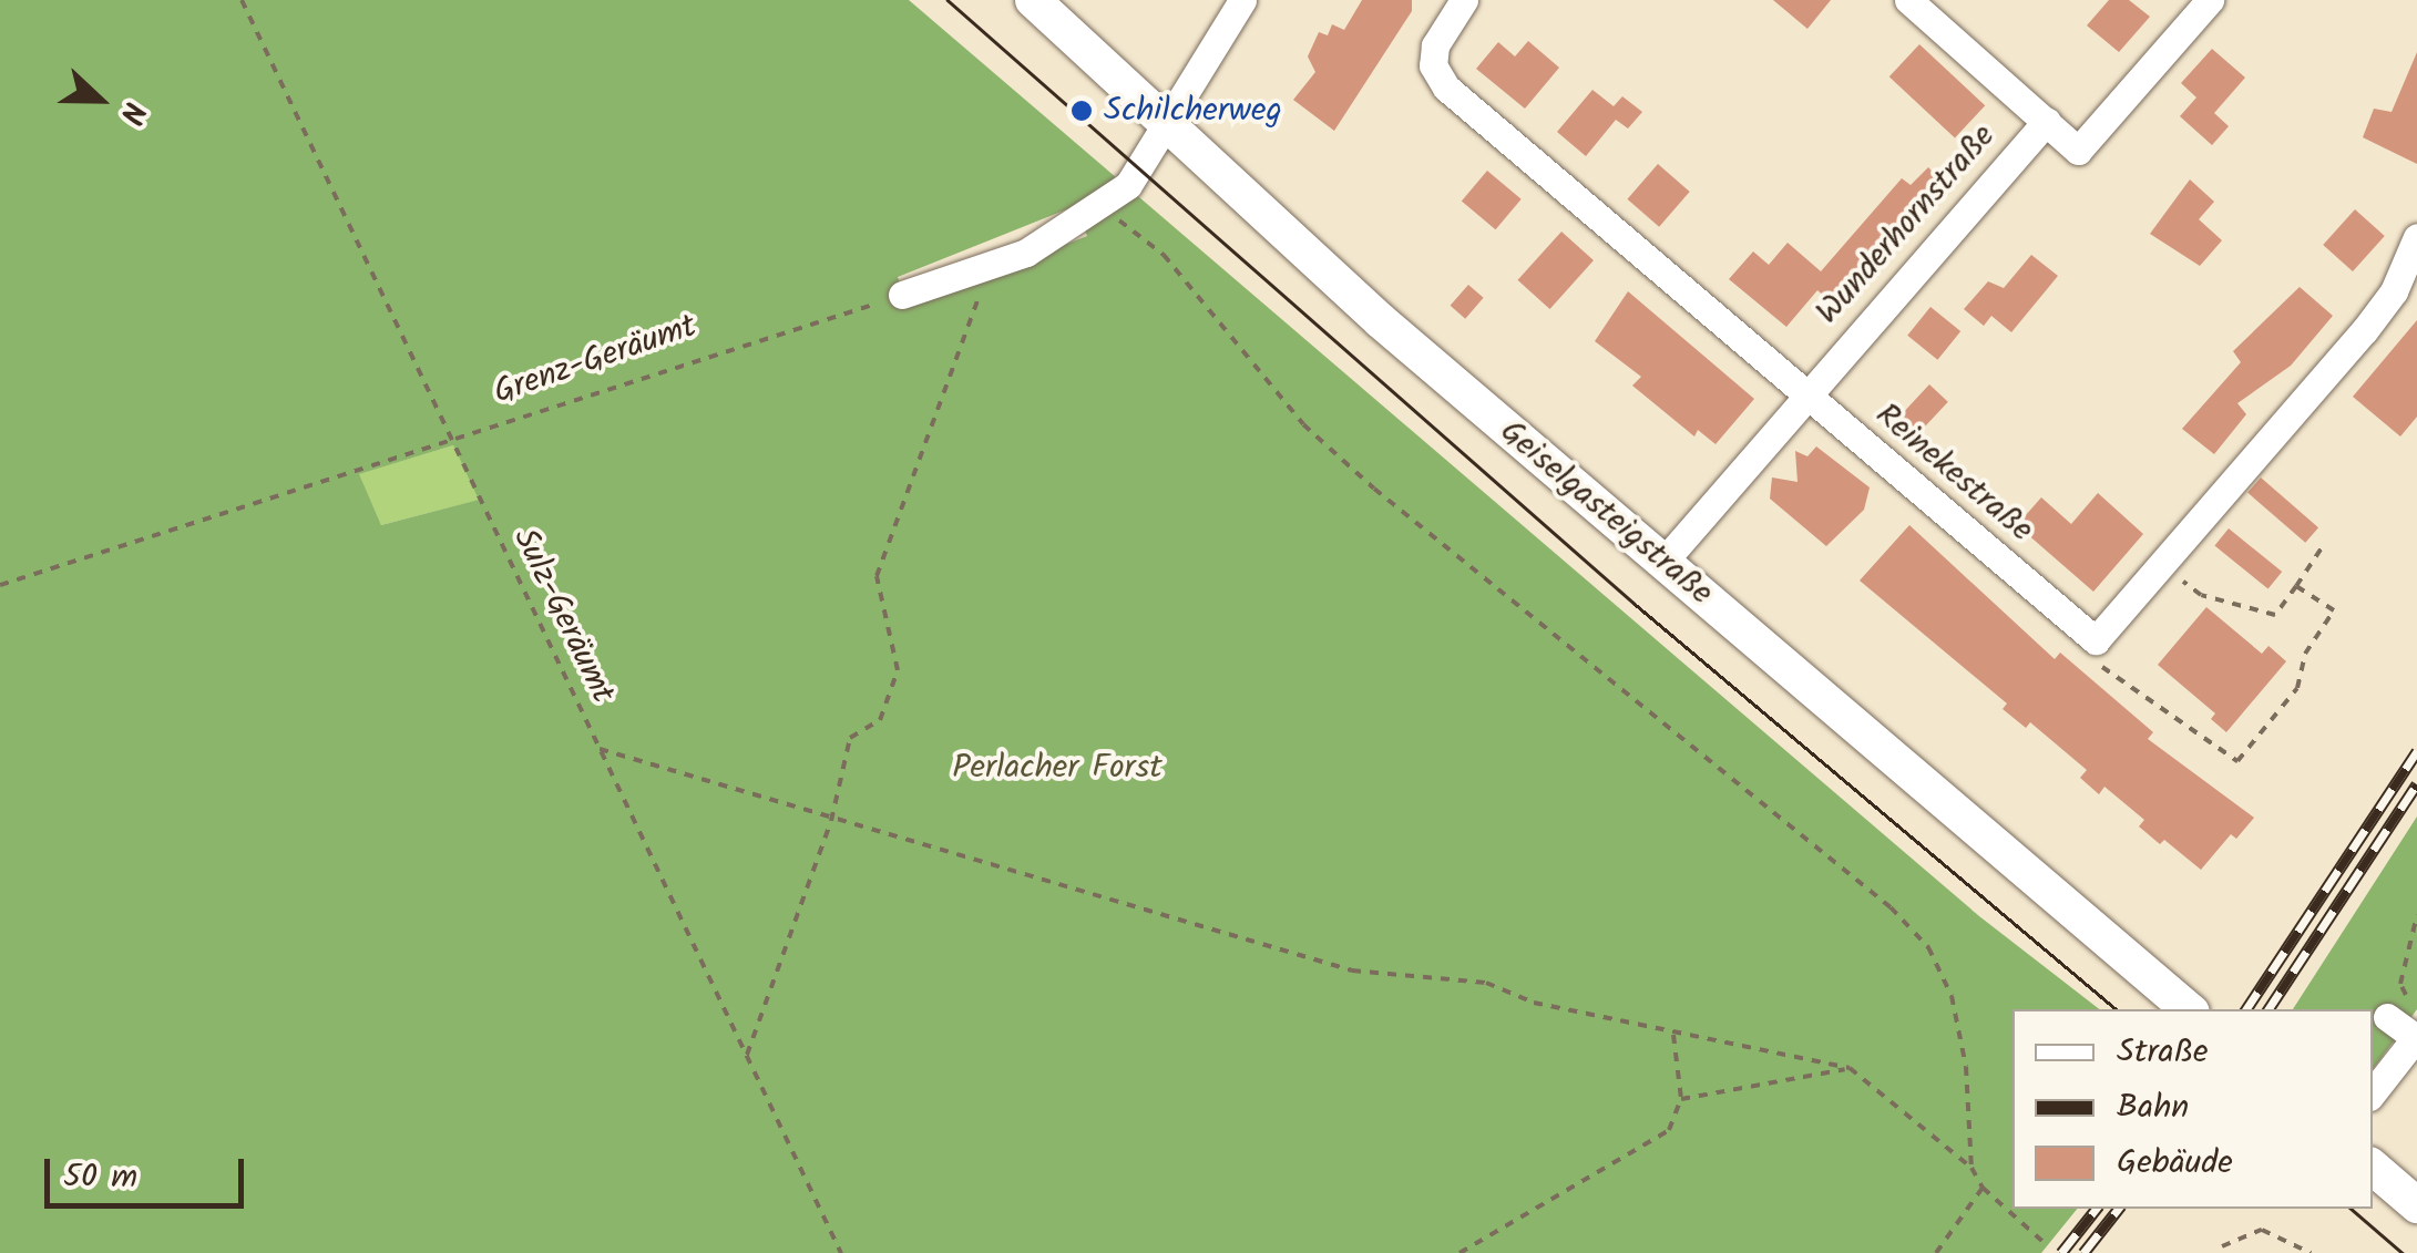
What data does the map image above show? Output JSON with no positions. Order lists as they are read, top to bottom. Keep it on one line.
{"streets":{"main road":["Geiselgasteigstraße"],"street":["Wunderhornstraße","Reinekestraße"],"path":["Grenz-Geräumt","Sulz-Geräumt"]},"crossings":[["Wunderhornstraße","Reinekestraße"],["Wunderhornstraße","Geiselgasteigstraße"],["Grenz-Geräumt","Sulz-Geräumt"]],"parks":["Perlacher Forst"],"places":["Schilcherweg"],"legend":["Straße","Bahn","Gebäude"],"scale_bar":"50 m","north":"right"}
